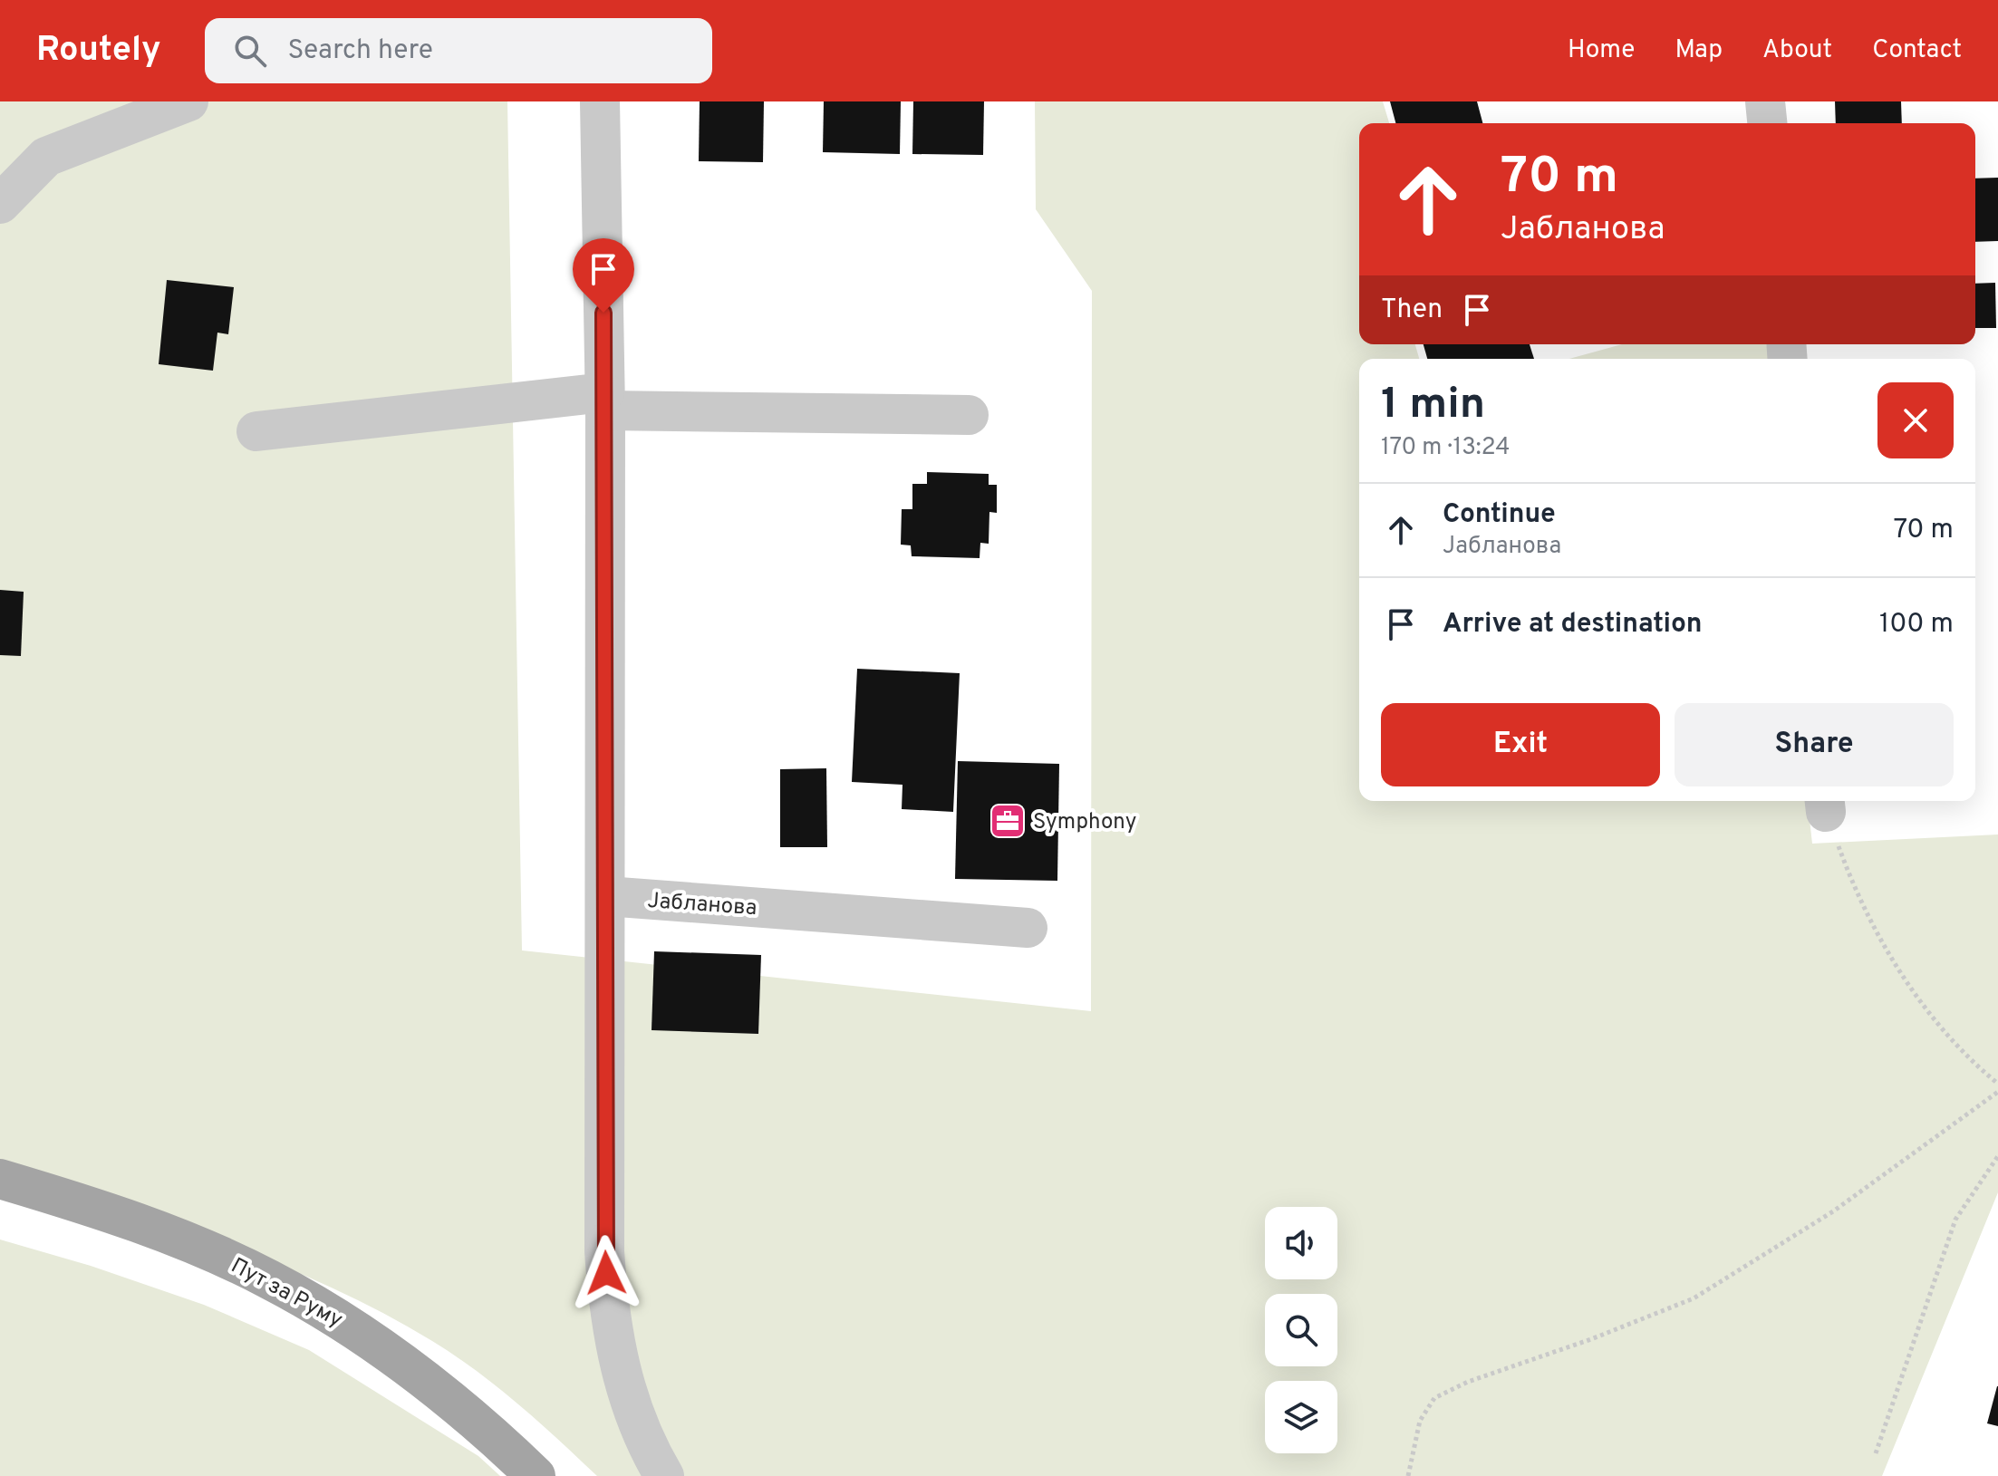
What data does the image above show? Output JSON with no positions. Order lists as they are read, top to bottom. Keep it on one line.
{"streets":{"main road":["Пут за Руму"],"street":["Јабланова"]},"places":{"office":["Symphony"]},"page":{"header":"Routely","search":"Search here","nav":["Home","Map","About","Contact"],"turn":["70 m","Јабланова"],"then":"Then","heading":["1 min","170 m · 13:24"],"list":[{"name":"Continue","note":"Јабланова","value":"70 m"},{"name":"Arrive at destination","value":"100 m"}],"buttons":["Exit","Share"]}}
